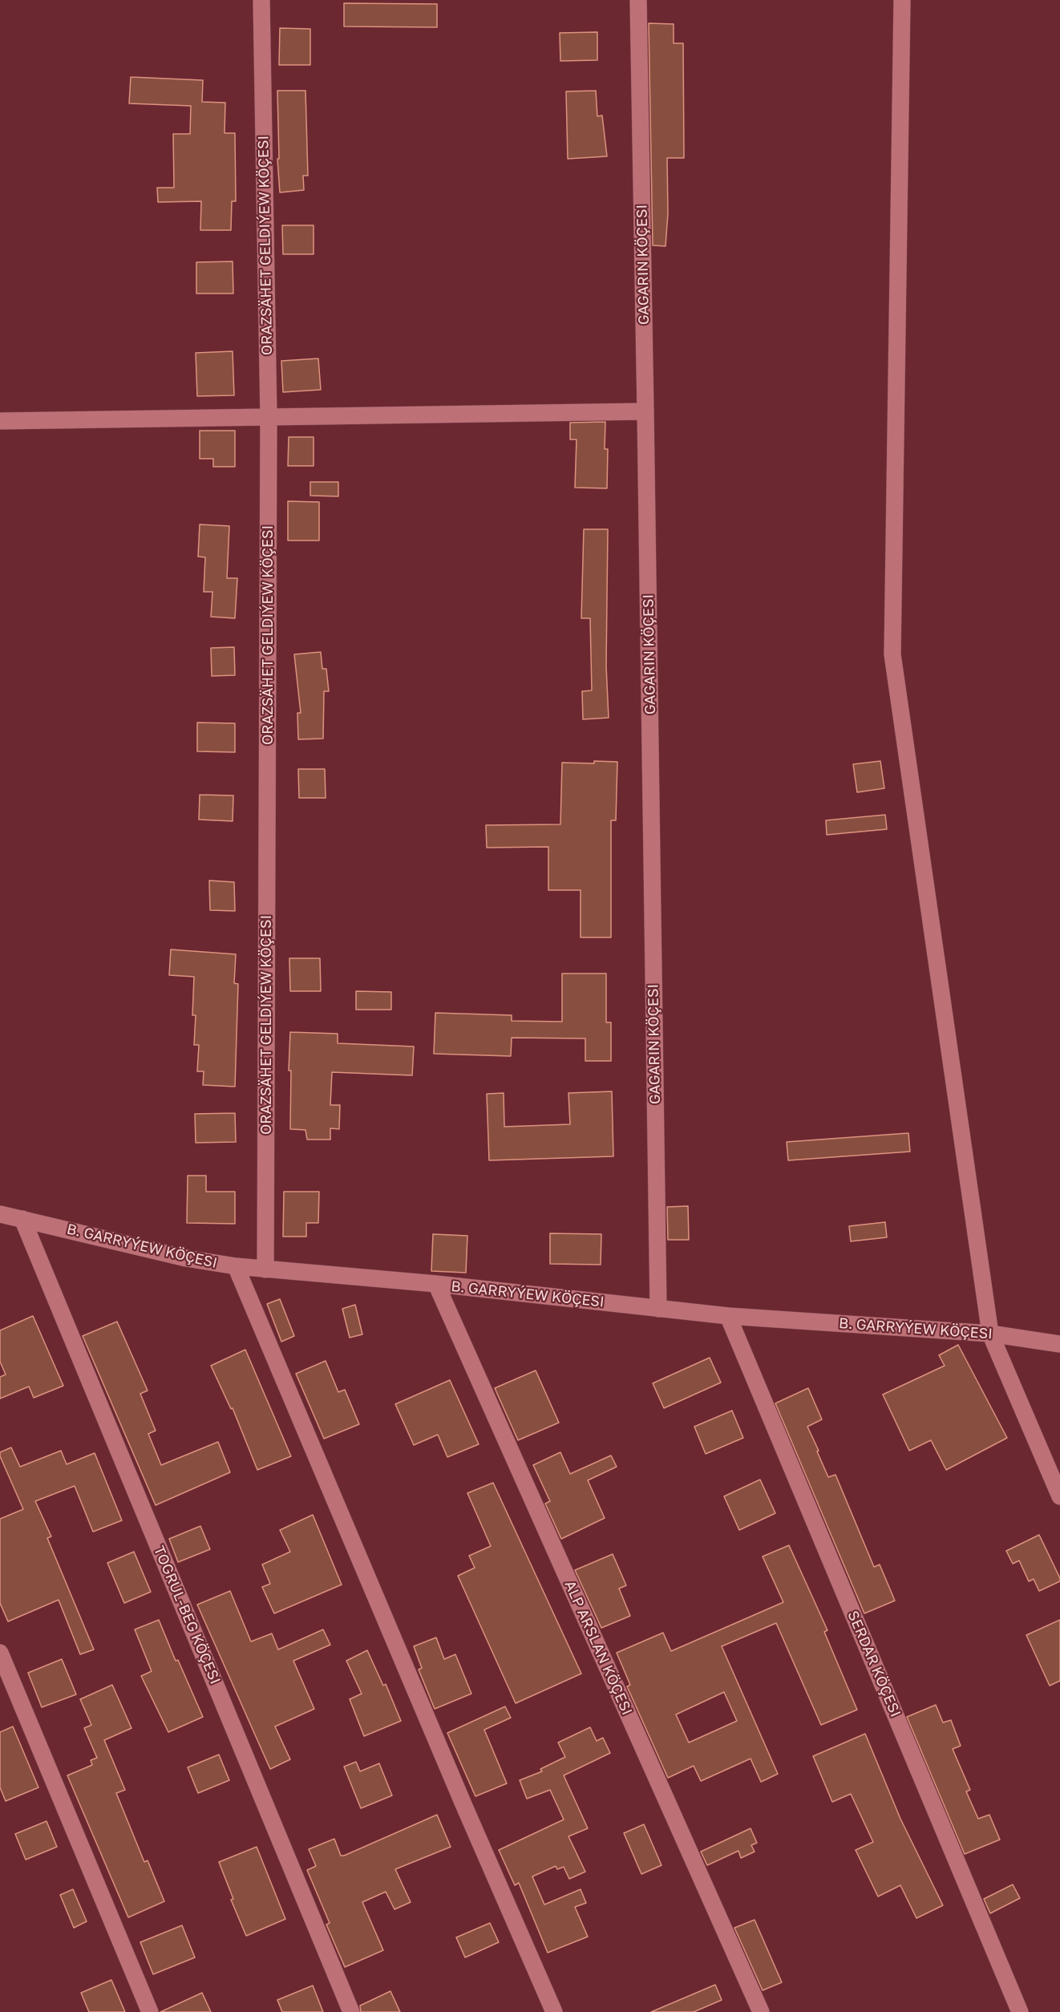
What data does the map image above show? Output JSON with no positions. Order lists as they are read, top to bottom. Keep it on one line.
{"streets":{"street":["ORAZSÄHET GELDIÝEW KÖÇESI","GAGARIN KÖÇESI","B. GARRYÝEW KÖÇESI","TOGRUL-BEG KÖÇESI","ALP ARSLAN KÖÇESI","SERDAR KÖÇESI"]},"crossings":[["ORAZSÄHET GELDIÝEW KÖÇESI","B. GARRYÝEW KÖÇESI"],["GAGARIN KÖÇESI","B. GARRYÝEW KÖÇESI"],["B. GARRYÝEW KÖÇESI","TOGRUL-BEG KÖÇESI"],["B. GARRYÝEW KÖÇESI","ALP ARSLAN KÖÇESI"],["B. GARRYÝEW KÖÇESI","SERDAR KÖÇESI"]]}
